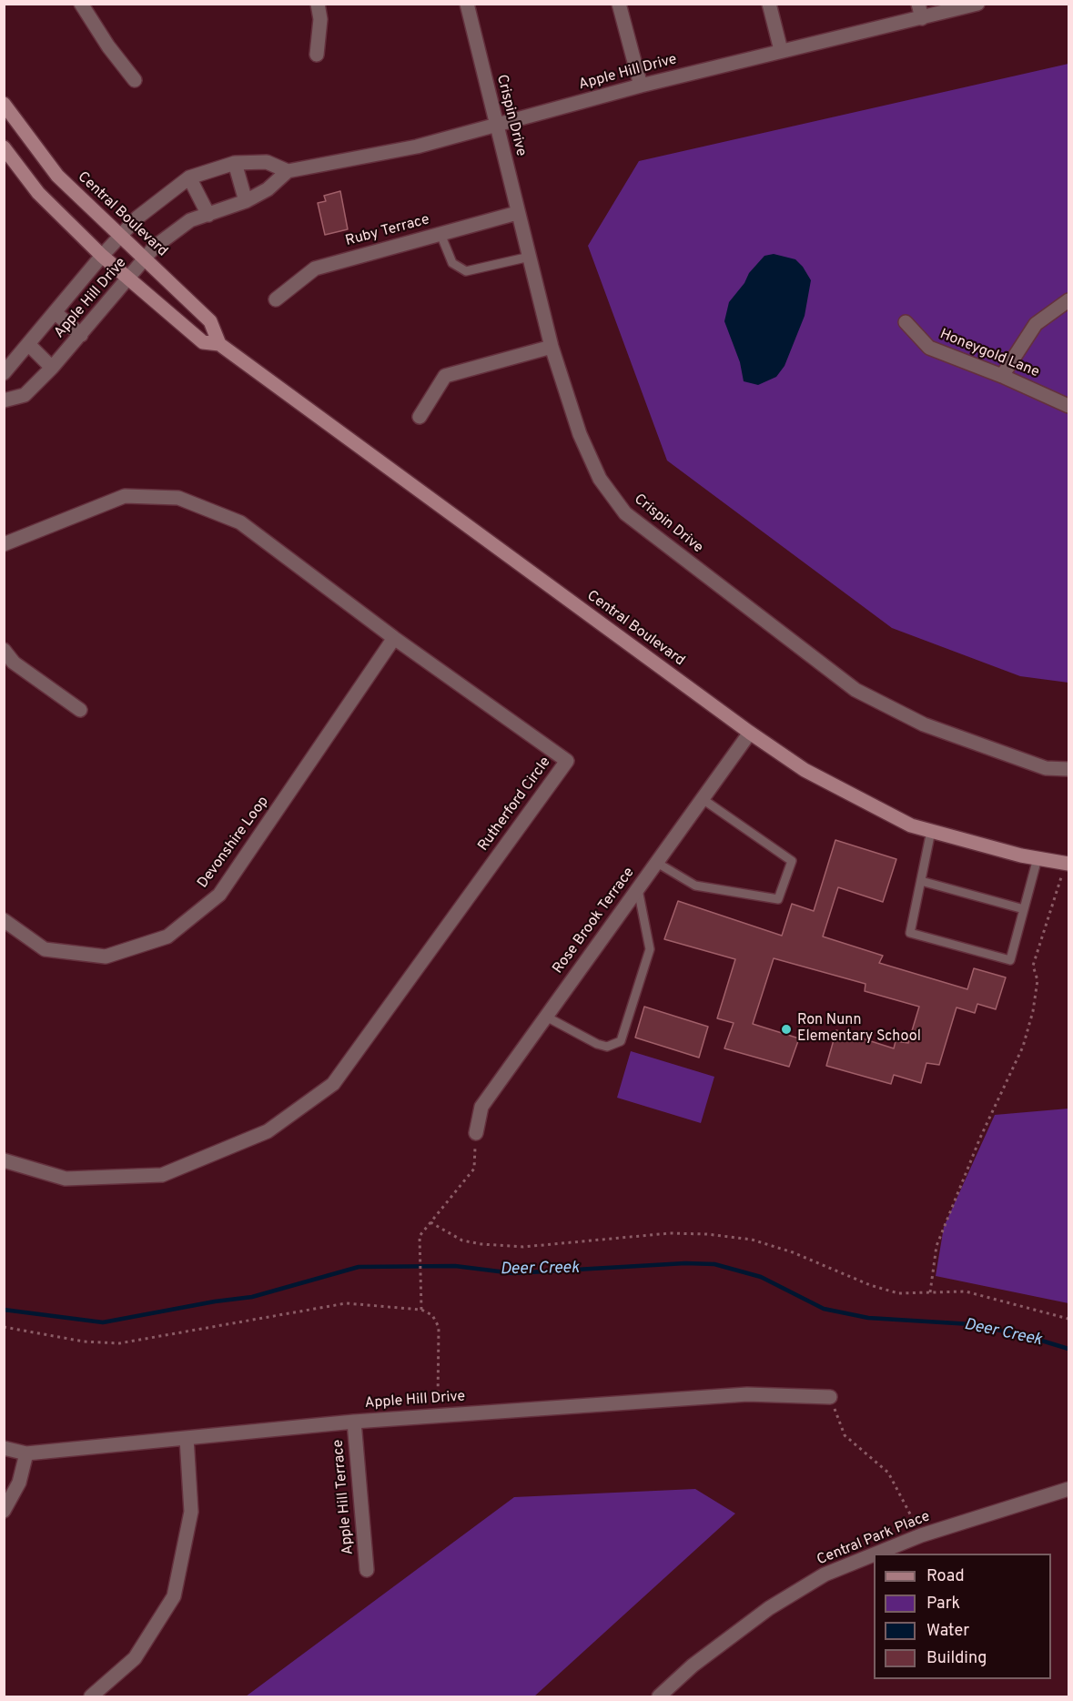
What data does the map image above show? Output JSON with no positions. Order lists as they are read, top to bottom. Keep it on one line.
{"streets":{"street":["Apple Hill Drive","Crispin Drive","Central Boulevard","Ruby Terrace","Honeygold Lane","Rutherford Circle","Devonshire Loop","Rose Brook Terrace","Apple Hill Terrace","Central Park Place"]},"crossings":[["Apple Hill Drive","Crispin Drive"],["Apple Hill Drive","Central Boulevard"],["Apple Hill Drive","Apple Hill Terrace"],["Crispin Drive","Ruby Terrace"],["Central Boulevard","Rose Brook Terrace"],["Rutherford Circle","Devonshire Loop"]],"water":["Deer Creek"],"places":["Ron Nunn Elementary School"],"legend":["Road","Park","Water","Building"]}
